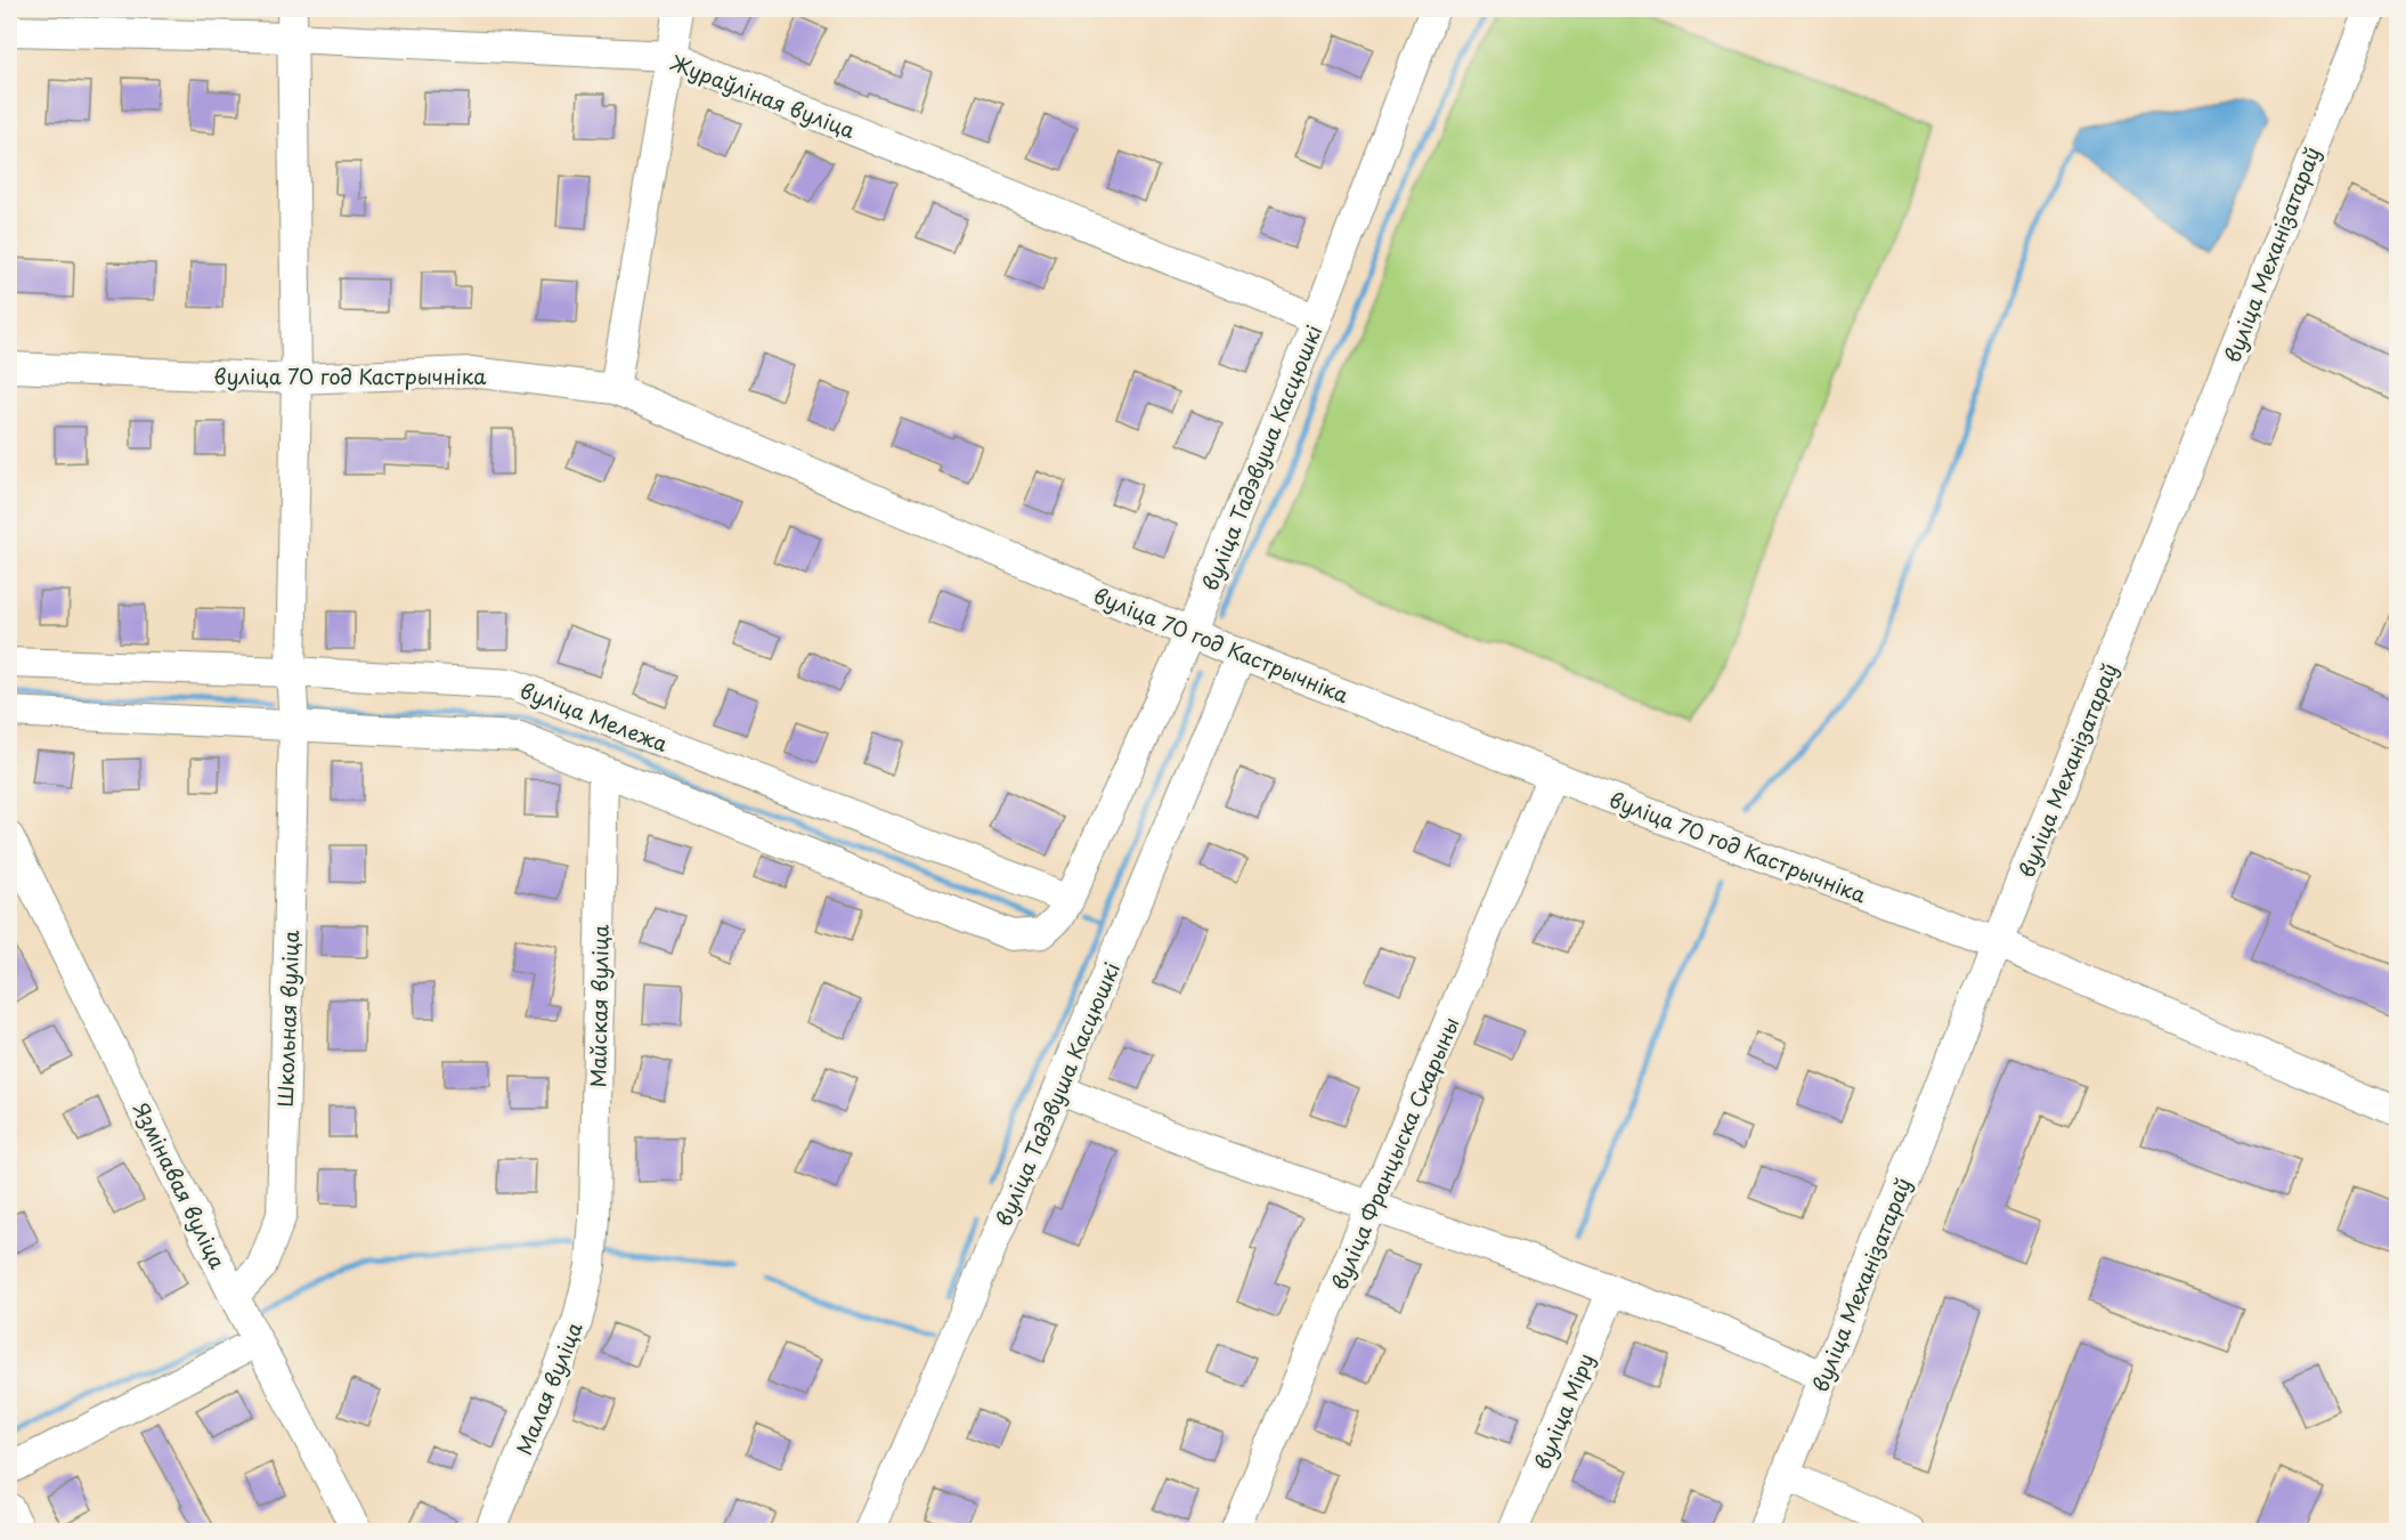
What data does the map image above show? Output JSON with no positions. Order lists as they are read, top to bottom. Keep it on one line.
{"streets":{"street":["Жураўліная вуліца","вуліца Механізатараў","вуліца 70 год Кастрычніка","вуліца Тадэвуша Касцюшкі","вуліца Мележа","Майская вуліца","Школьная вуліца","вуліца Францыска Скарыны","Язмінавая вуліца","Малая вуліца","вуліца Міру"]},"crossings":[["Жураўліная вуліца","вуліца Тадэвуша Касцюшкі"],["Жураўліная вуліца","Школьная вуліца"],["вуліца Механізатараў","вуліца 70 год Кастрычніка"],["вуліца 70 год Кастрычніка","вуліца Тадэвуша Касцюшкі"],["вуліца 70 год Кастрычніка","Школьная вуліца"],["вуліца 70 год Кастрычніка","вуліца Францыска Скарыны"],["вуліца Тадэвуша Касцюшкі","вуліца Мележа"],["вуліца Тадэвуша Касцюшкі","Майская вуліца"],["вуліца Тадэвуша Касцюшкі","Школьная вуліца"],["вуліца Мележа","Школьная вуліца"],["Майская вуліца","Малая вуліца"],["Школьная вуліца","Язмінавая вуліца"]]}
